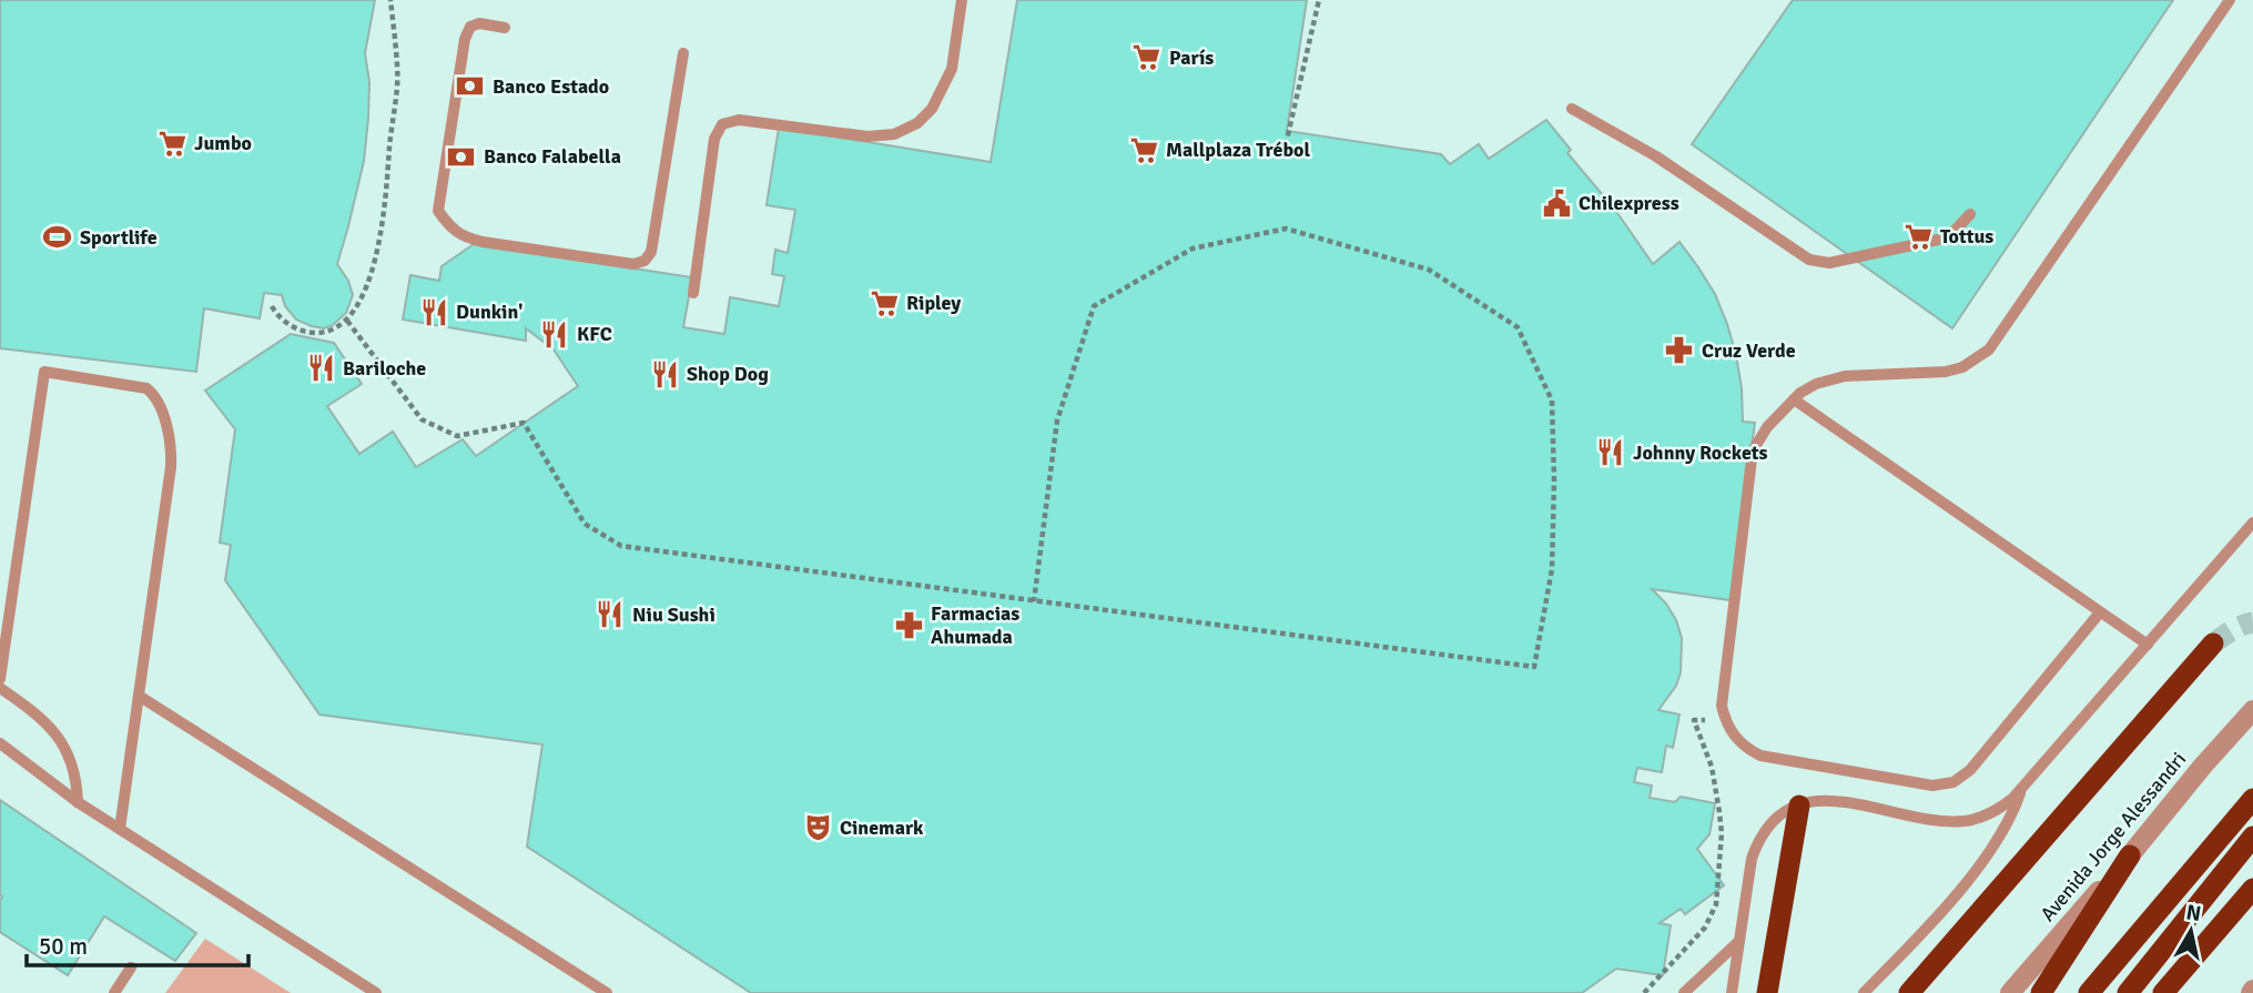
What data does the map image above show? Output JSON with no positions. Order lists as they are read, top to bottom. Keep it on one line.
{"streets":{"street":["Avenida Jorge Alessandri"]},"places":{"supermarket":["París","Jumbo","Mallplaza Trébol","Tottus","Ripley"],"bank":["Banco Estado","Banco Falabella"],"public building":["Chilexpress"],"sports":["Sportlife"],"restaurant":["Dunkin'","KFC","Bariloche","Shop Dog","Johnny Rockets","Niu Sushi"],"pharmacy":["Cruz Verde","Farmacias Ahumada"],"theatre":["Cinemark"]},"scale_bar":"50 m","north":"top"}
